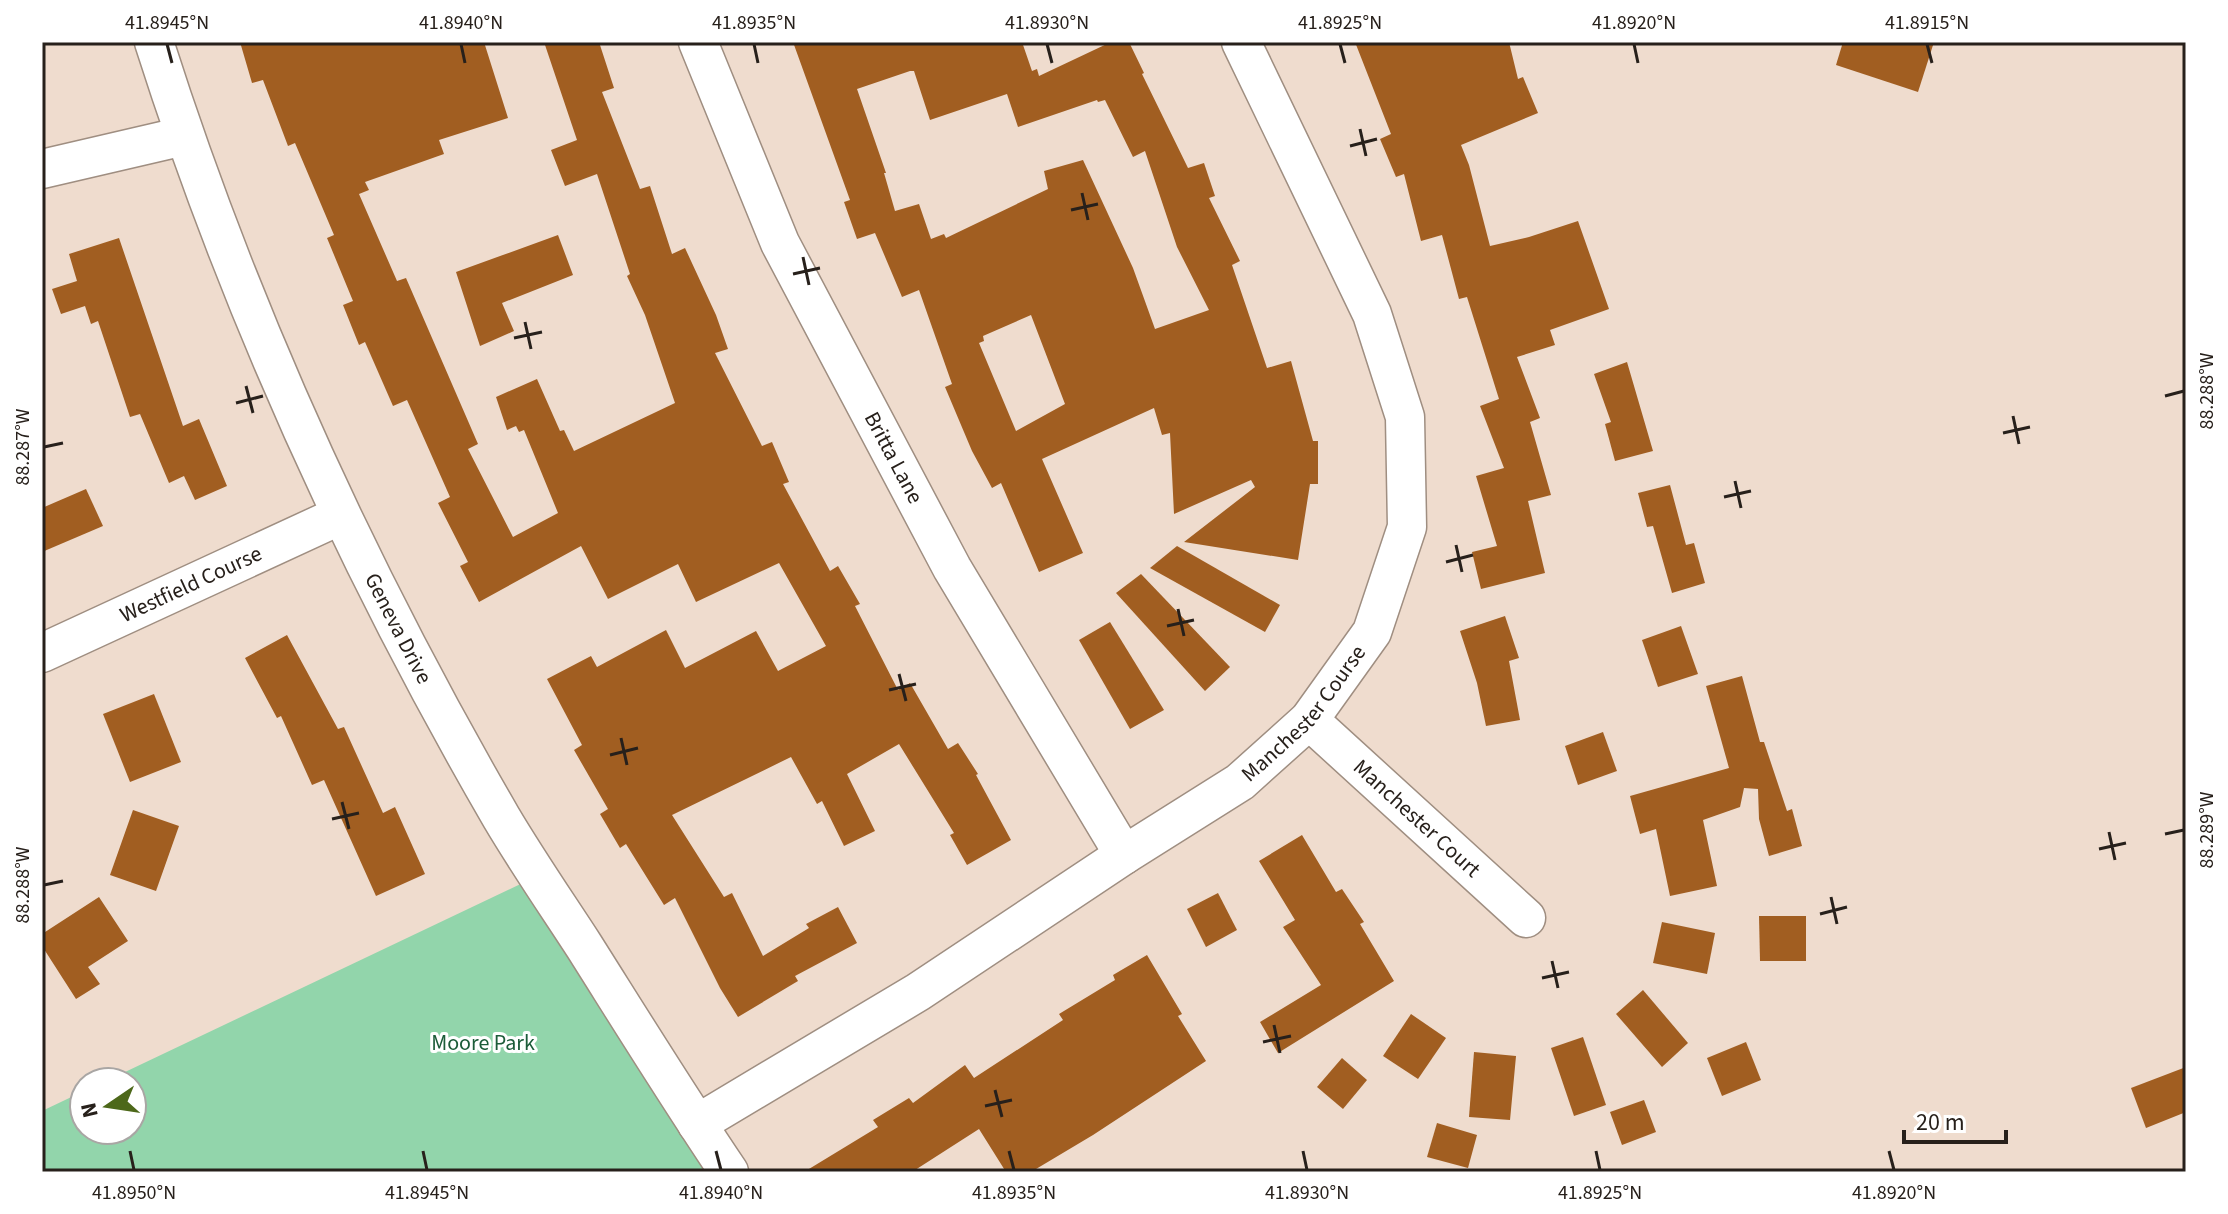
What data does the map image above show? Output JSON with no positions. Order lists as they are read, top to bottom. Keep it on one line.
{"streets":{"street":["Britta Lane","Westfield Course","Geneva Drive","Manchester Course","Manchester Court"]},"crossings":[["Britta Lane","Manchester Course"],["Westfield Course","Geneva Drive"],["Geneva Drive","Manchester Course"],["Manchester Course","Manchester Court"]],"parks":["Moore Park"],"scale_bar":"20 m","north":"left","coordinates":["41.8945°N","41.8940°N","41.8935°N","41.8930°N","41.8925°N","41.8920°N","41.8915°N","88.288°W","88.287°W","88.289°W","41.8950°N"]}
